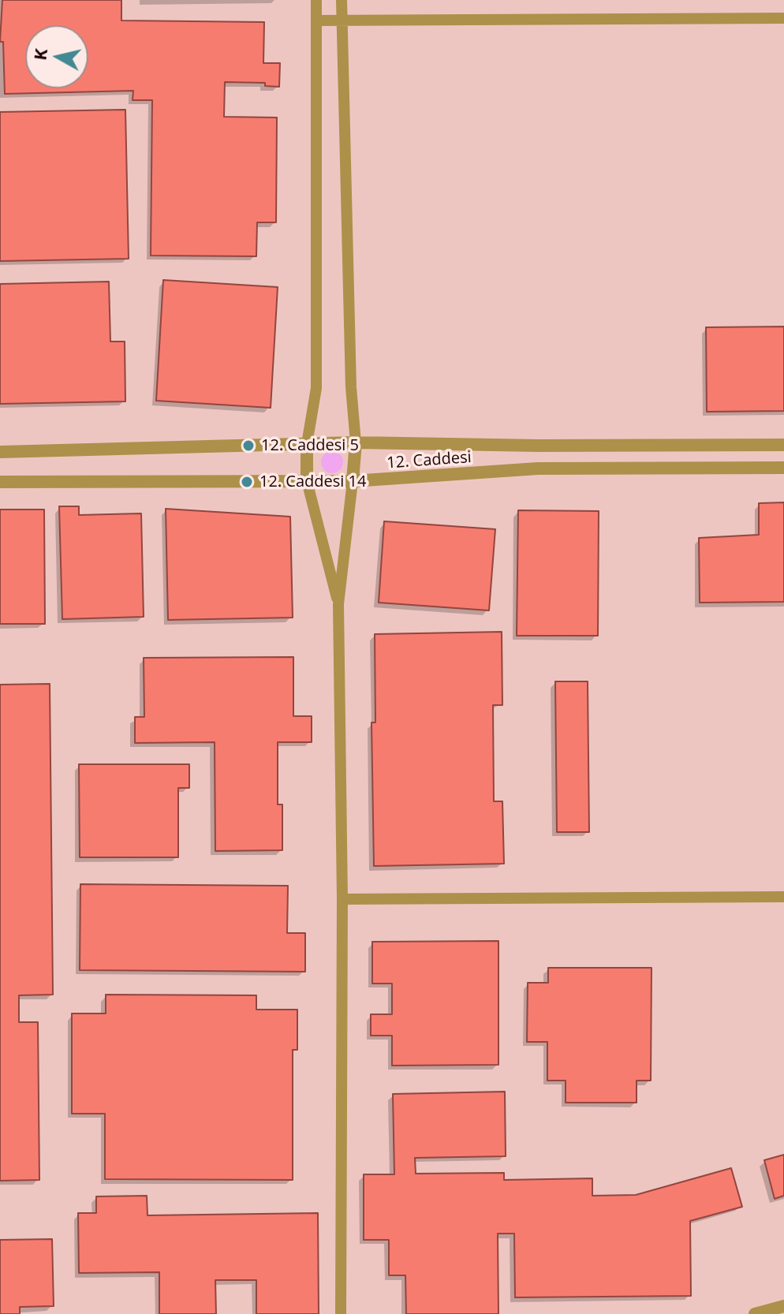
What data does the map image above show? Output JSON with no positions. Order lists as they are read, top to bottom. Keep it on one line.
{"streets":{"street":["12. Caddesi"]},"places":["12. Caddesi 5","12. Caddesi 14"],"north":"left"}
